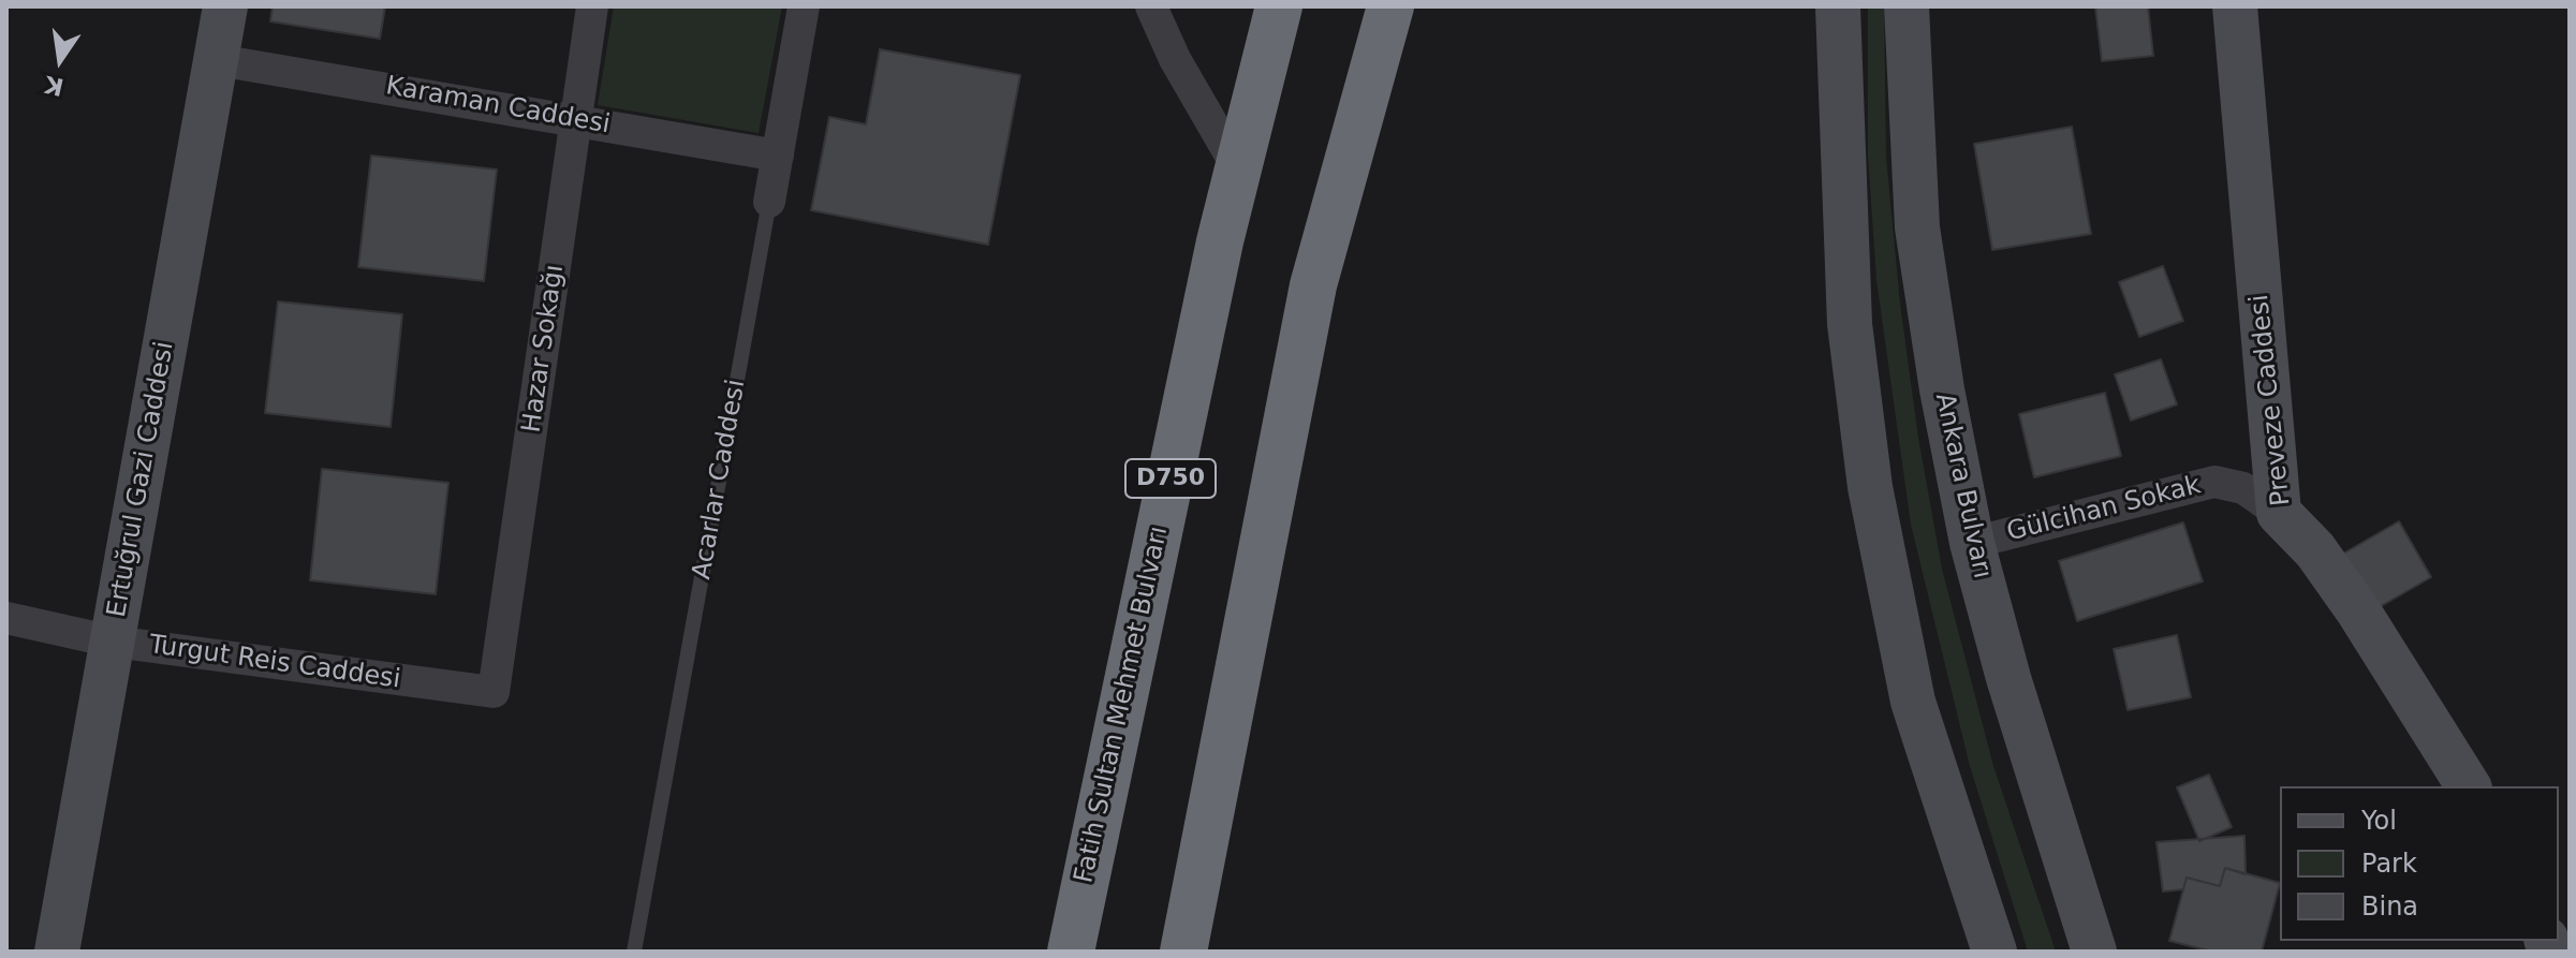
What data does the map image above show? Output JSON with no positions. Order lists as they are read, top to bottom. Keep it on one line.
{"streets":{"highway":["D750","Fatih Sultan Mehmet Bulvarı"],"main road":["Preveze Caddesi","Ertuğrul Gazi Caddesi","Ankara Bulvarı"],"street":["Karaman Caddesi","Hazar Sokağı","Acarlar Caddesi","Gülcihan Sokak","Turgut Reis Caddesi"]},"crossings":[["Karaman Caddesi","Hazar Sokağı"],["Karaman Caddesi","Ertuğrul Gazi Caddesi"],["Karaman Caddesi","Acarlar Caddesi"],["Hazar Sokağı","Turgut Reis Caddesi"],["Preveze Caddesi","Gülcihan Sokak"],["Ertuğrul Gazi Caddesi","Turgut Reis Caddesi"],["Ankara Bulvarı","Gülcihan Sokak"]],"legend":["Yol","Park","Bina"],"north":"bottom"}
